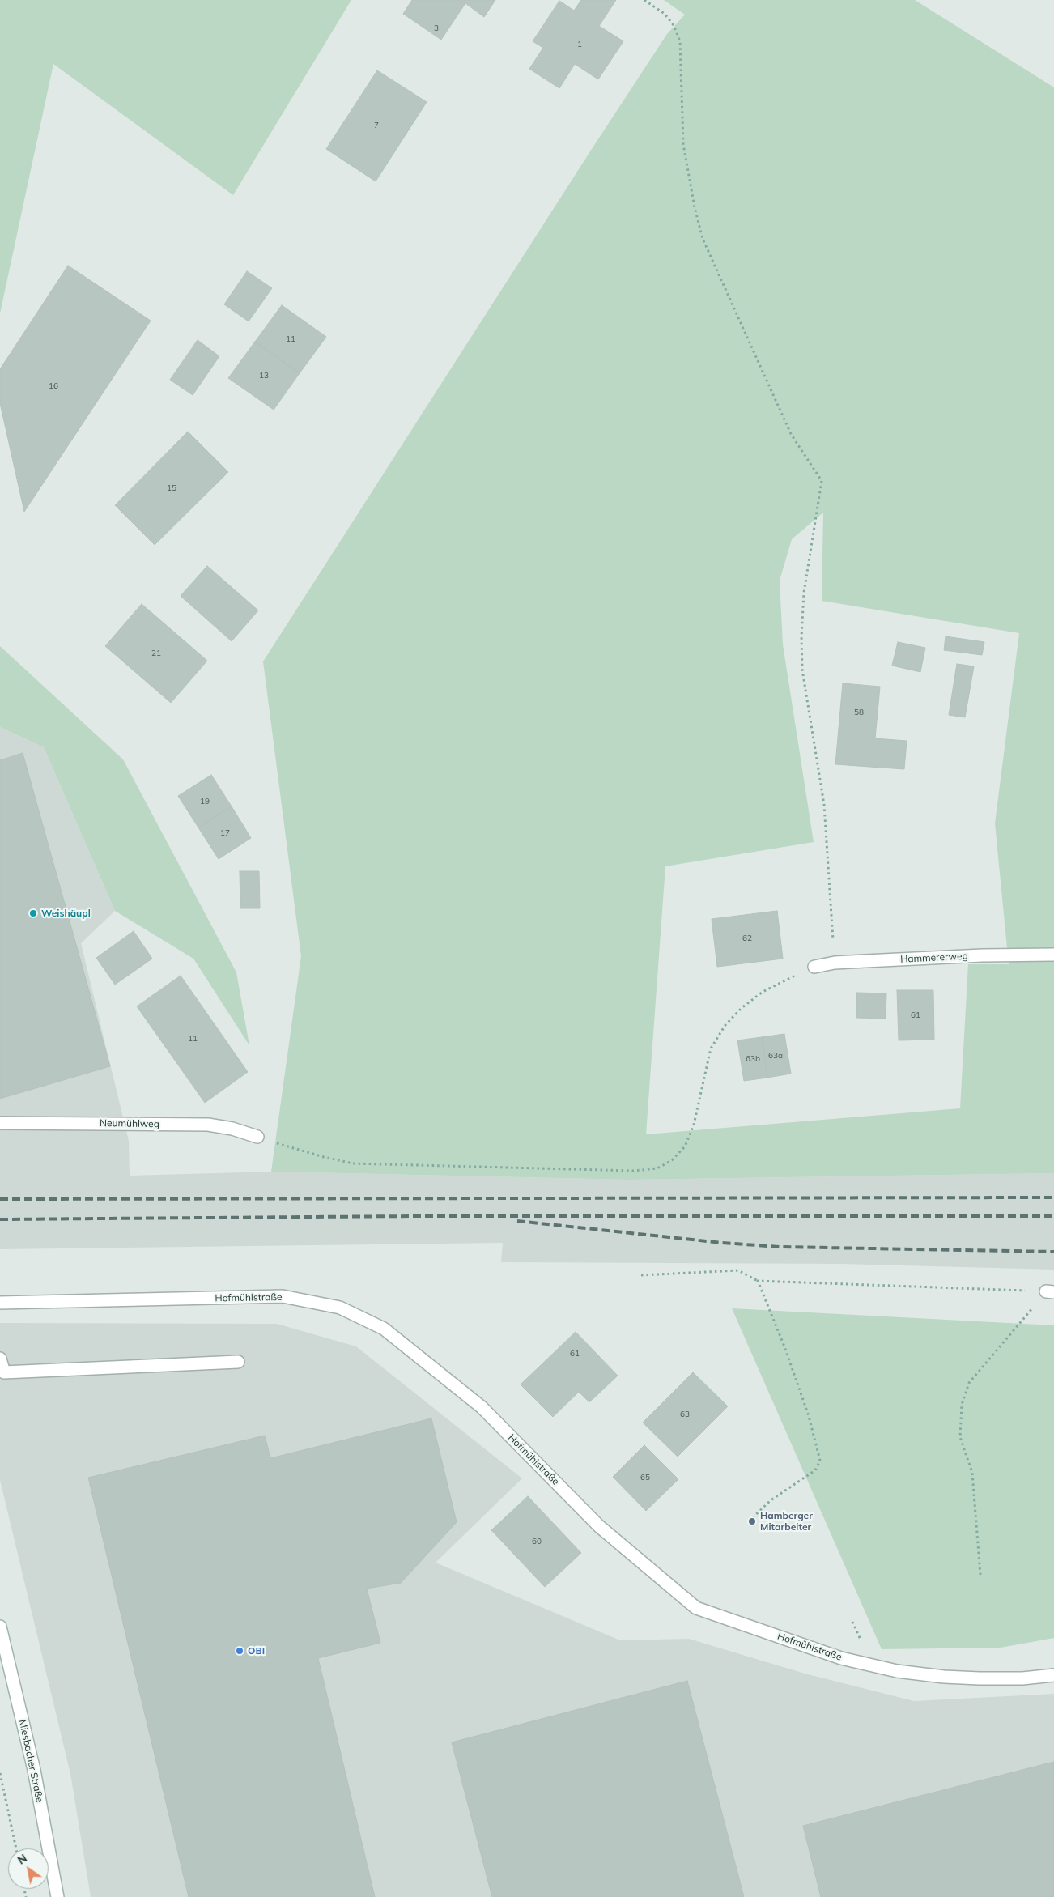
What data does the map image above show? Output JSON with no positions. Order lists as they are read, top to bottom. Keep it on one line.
{"streets":{"street":["Hammererweg","Neumühlweg","Hofmühlstraße","Miesbacher Straße"]},"places":["Weishäupl","Hamberger Mitarbeiter","OBI"],"house_numbers":["3","1","7","11","13","16","15","21","58","19","17","62","61","11","63a","63b","61","63","65","60"],"north":"top left"}
